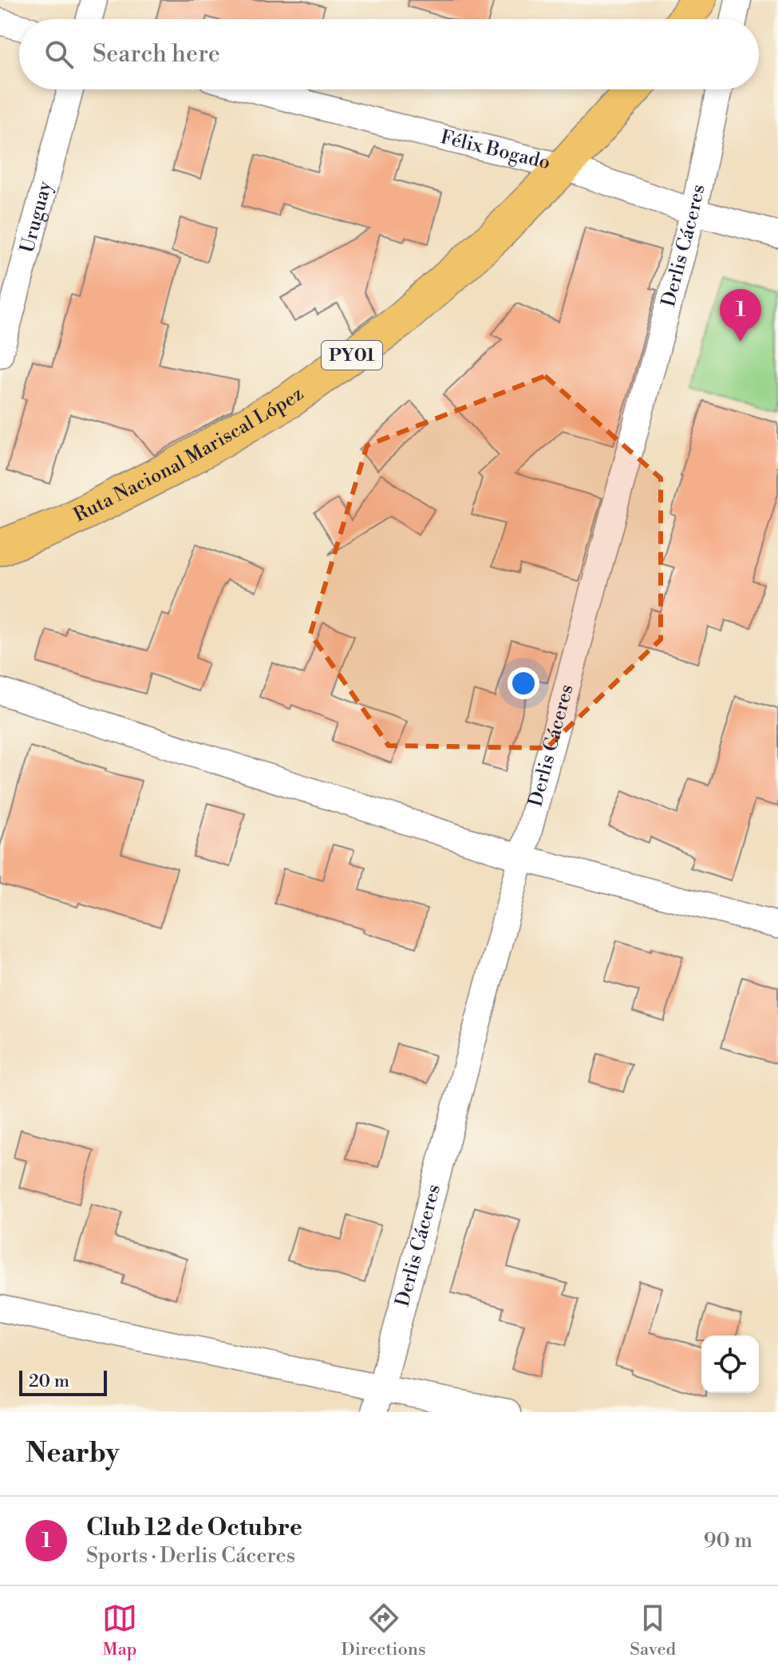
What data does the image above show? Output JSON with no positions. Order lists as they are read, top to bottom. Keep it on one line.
{"streets":{"highway":["PY01","Ruta Nacional Mariscal López"],"street":["Félix Bogado","Uruguay","Derlis Cáceres"]},"crossings":[["Félix Bogado","Derlis Cáceres"],["Félix Bogado","Ruta Nacional Mariscal López"]],"scale_bar":"20 m","page":{"search":"Search here","pins":"1","scale":"20 m","heading":"Nearby","list":[{"mark":"1","name":"Club 12 de Octubre","note":"Sports · Derlis Cáceres","value":"90 m"}],"nav":["Map","Directions","Saved"]}}
